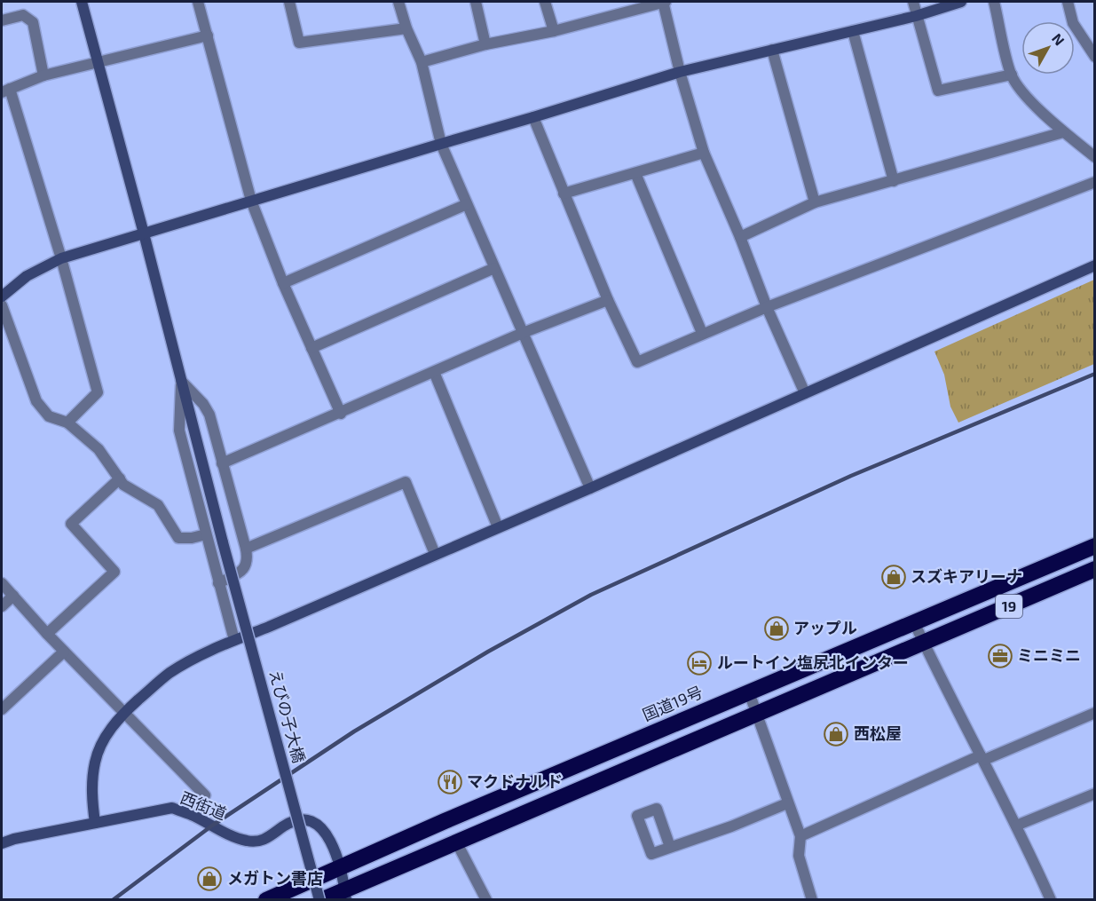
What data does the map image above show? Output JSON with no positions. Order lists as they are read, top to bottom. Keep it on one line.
{"streets":{"highway":["19","国道19号"],"street":["えびの子大橋","西街道"]},"crossings":[["19","えびの子大橋"],["19","西街道"],["国道19号","西街道"]],"places":{"shop":["スズキアリーナ","アップル","西松屋","メガトン書店"],"office":["ミニミニ"],"hotel":["ルートイン塩尻北インター"],"restaurant":["マクドナルド"]},"north":"top right"}
